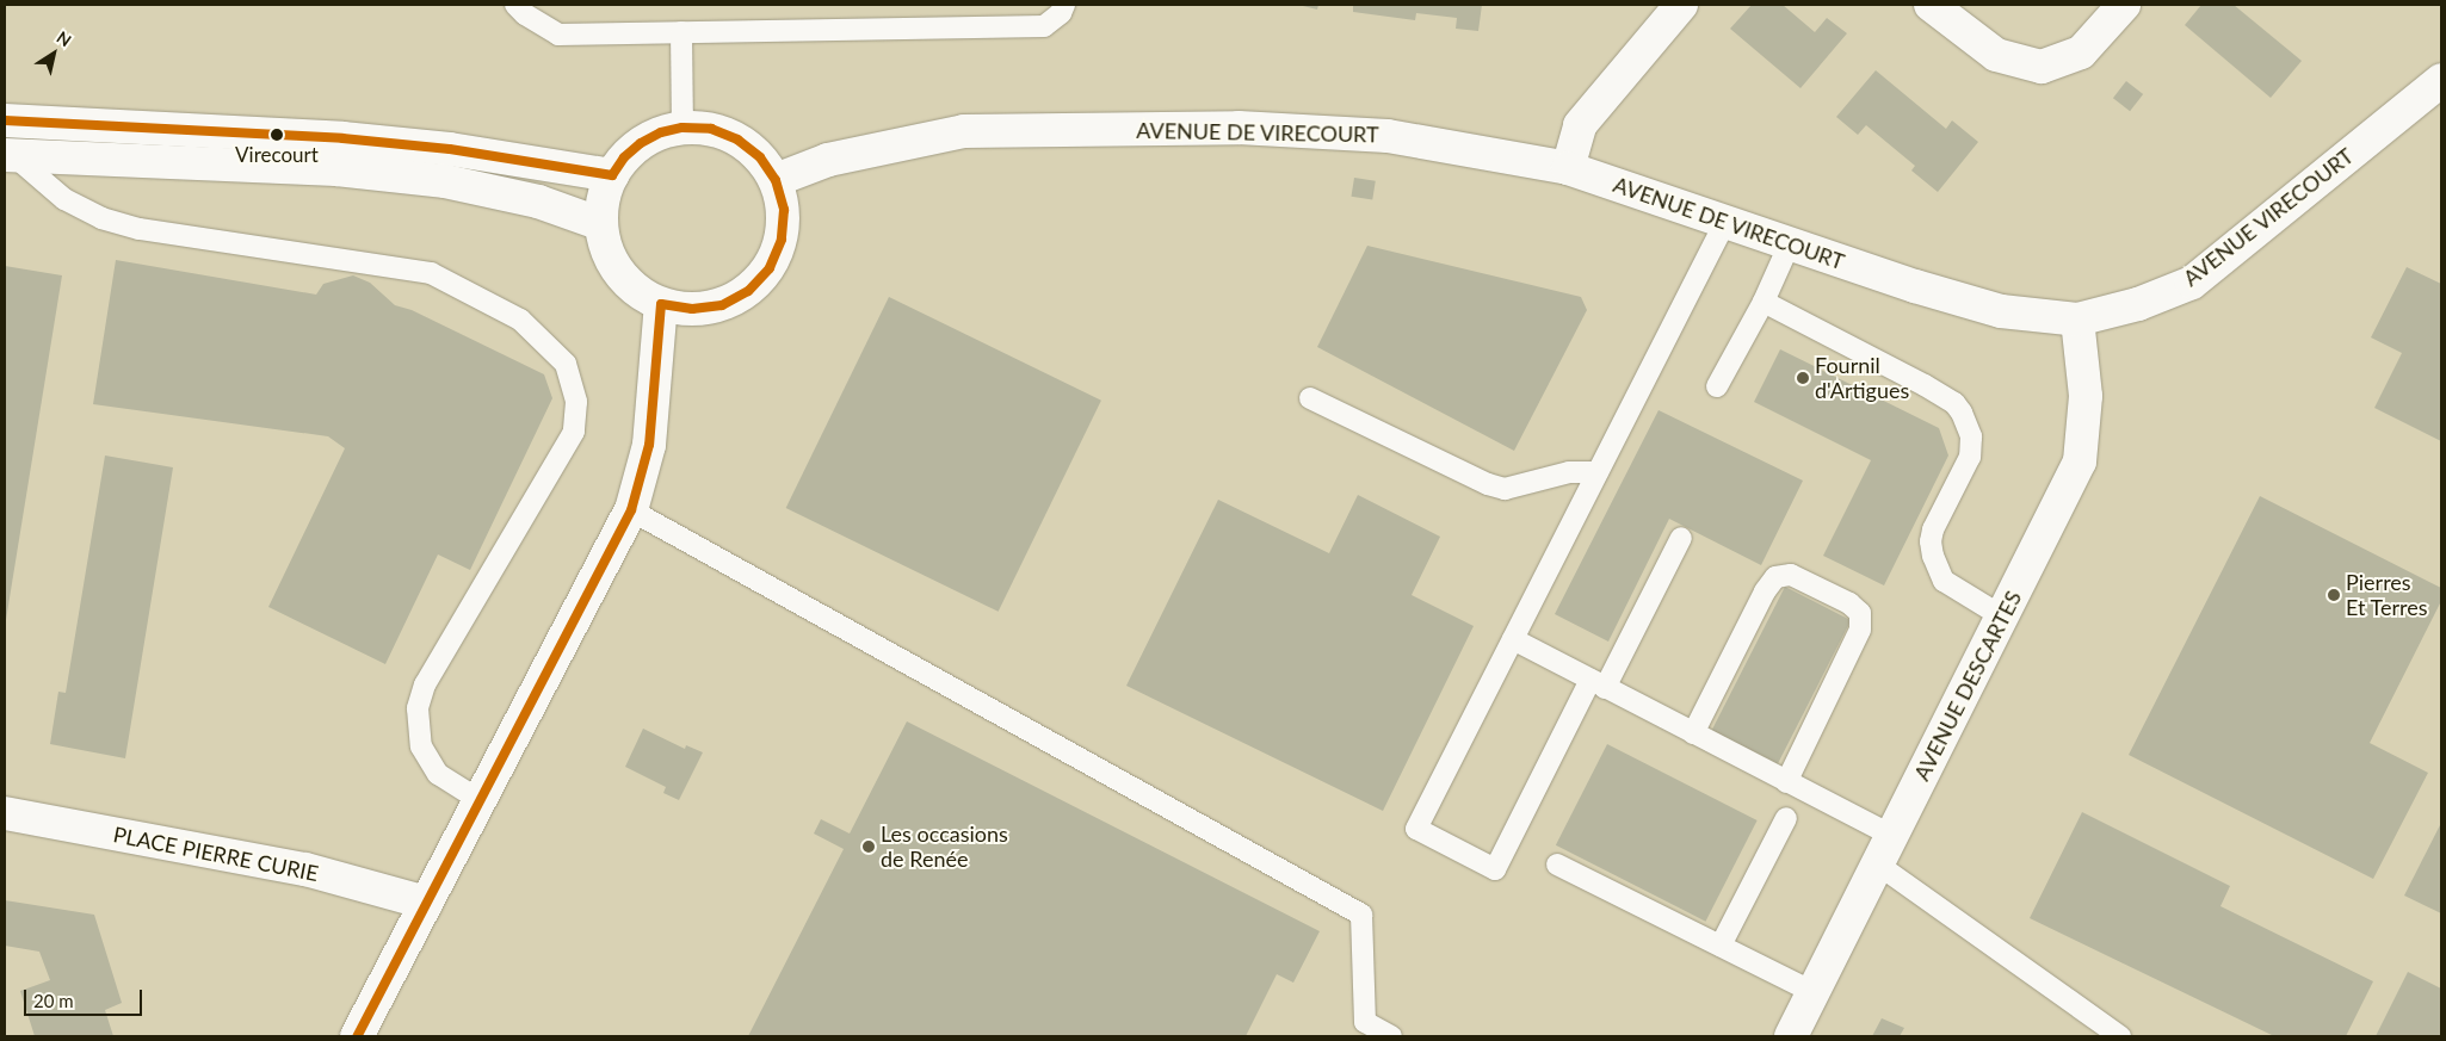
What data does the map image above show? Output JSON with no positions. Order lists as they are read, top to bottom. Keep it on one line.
{"streets":{"street":["AVENUE DE VIRECOURT","AVENUE VIRECOURT","AVENUE DESCARTES","PLACE PIERRE CURIE"]},"crossings":[["AVENUE DE VIRECOURT","AVENUE VIRECOURT"],["AVENUE DE VIRECOURT","AVENUE DESCARTES"],["AVENUE VIRECOURT","AVENUE DESCARTES"]],"places":["Virecourt","Fournil d'Artigues","Pierres Et Terres","Les occasions de Renée"],"scale_bar":"20 m","north":"top right"}
